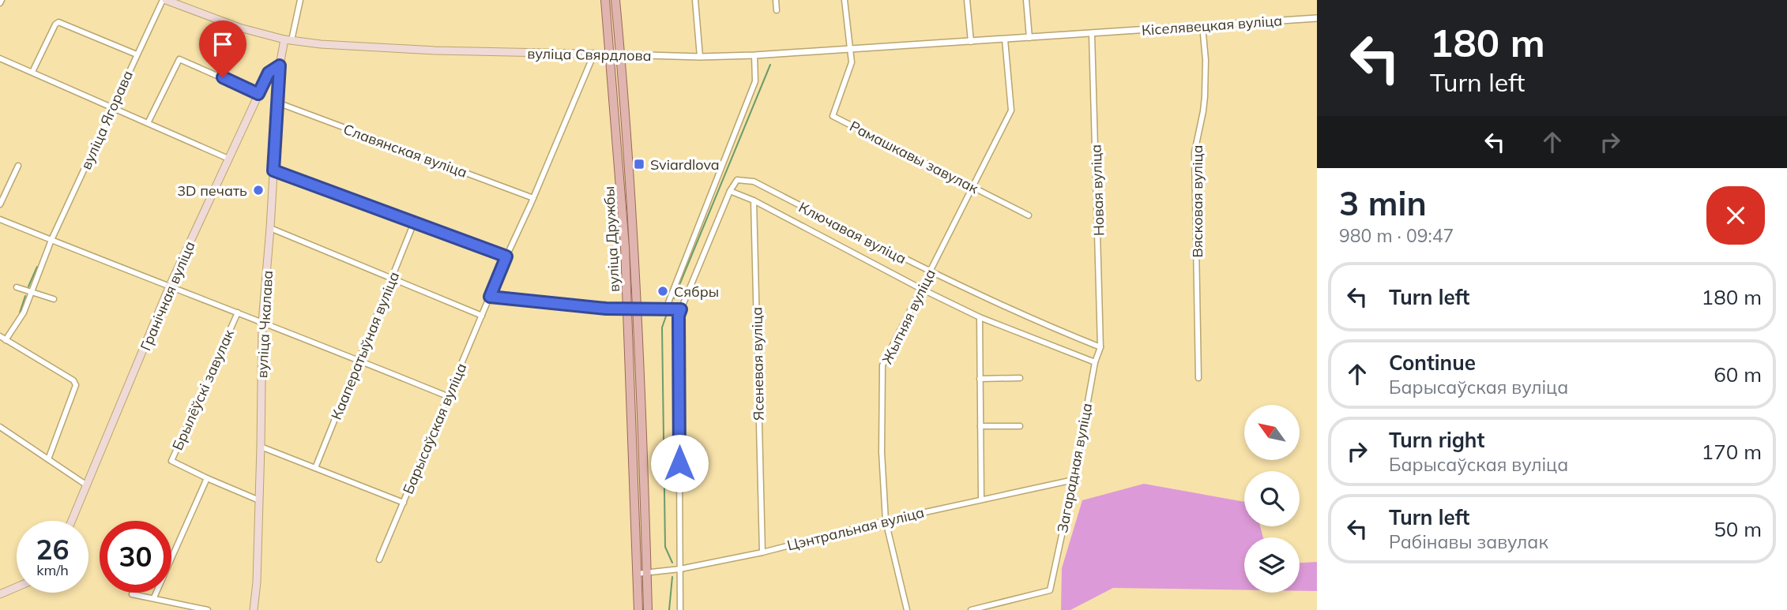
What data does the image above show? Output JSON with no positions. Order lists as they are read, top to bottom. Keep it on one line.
{"streets":{"main road":["вуліца Свярдлова","вуліца Дружбы","Гранічная вуліца","вуліца Чкалава"],"street":["Кіселявецкая вуліца","вуліца Ягорава","Славянская вуліца","Рамашкавы завулак","Новая вуліца","Вясковая вуліца","Ключавая вуліца","Жытняя вуліца","Кааператыўная вуліца","Ясеневая вуліца","Брылёўскі завулак","Барысаўская вуліца","Загарадная вуліца","Цэнтральная вуліца"]},"crossings":[["Кіселявецкая вуліца","вуліца Свярдлова"],["Кіселявецкая вуліца","Новая вуліца"],["Кіселявецкая вуліца","Вясковая вуліца"],["вуліца Свярдлова","вуліца Ягорава"],["вуліца Свярдлова","Рамашкавы завулак"],["вуліца Свярдлова","Новая вуліца"],["вуліца Свярдлова","вуліца Дружбы"],["вуліца Свярдлова","Жытняя вуліца"],["вуліца Свярдлова","вуліца Чкалава"],["вуліца Свярдлова","Барысаўская вуліца"],["Славянская вуліца","вуліца Чкалава"],["Славянская вуліца","Барысаўская вуліца"],["Рамашкавы завулак","Жытняя вуліца"],["Новая вуліца","Ключавая вуліца"],["Новая вуліца","Загарадная вуліца"],["Ключавая вуліца","Жытняя вуліца"],["Ключавая вуліца","Ясеневая вуліца"],["Ключавая вуліца","Загарадная вуліца"],["вуліца Дружбы","Цэнтральная вуліца"],["Гранічная вуліца","вуліца Чкалава"],["Жытняя вуліца","Цэнтральная вуліца"],["вуліца Чкалава","Брылёўскі завулак"],["Ясеневая вуліца","Цэнтральная вуліца"],["Загарадная вуліца","Цэнтральная вуліца"]],"places":{"transit":["Sviardlova"],"other":["3D печать","Сябры"]},"north":"top left","page":{"turn":["180 m","Turn left"],"heading":["3 min","980 m · 09:47"],"list":[{"name":"Turn left","value":"180 m"},{"name":"Continue","note":"Барысаўская вуліца","value":"60 m"},{"name":"Turn right","note":"Барысаўская вуліца","value":"170 m"},{"name":"Turn left","note":"Рабінавы завулак","value":"50 m"}],"speed":"26 km/h","limit":"30"}}
